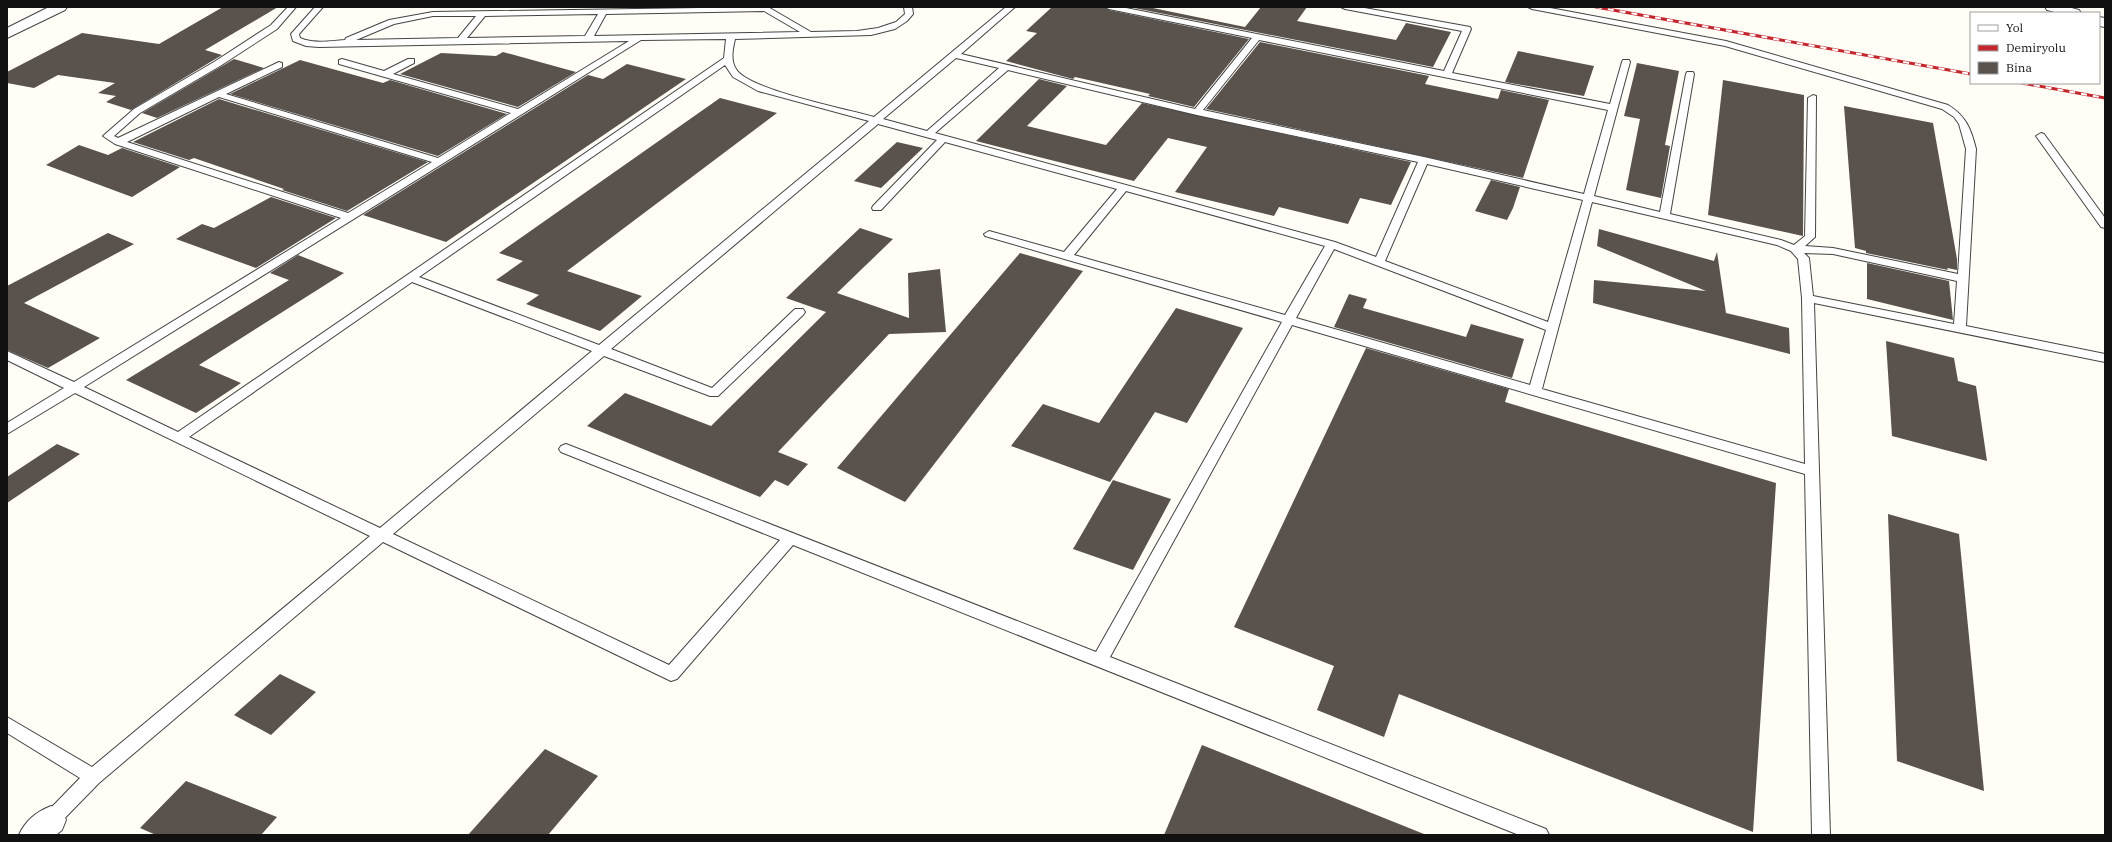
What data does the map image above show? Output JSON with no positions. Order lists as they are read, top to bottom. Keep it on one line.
{"legend":["Yol","Demiryolu","Bina"]}
